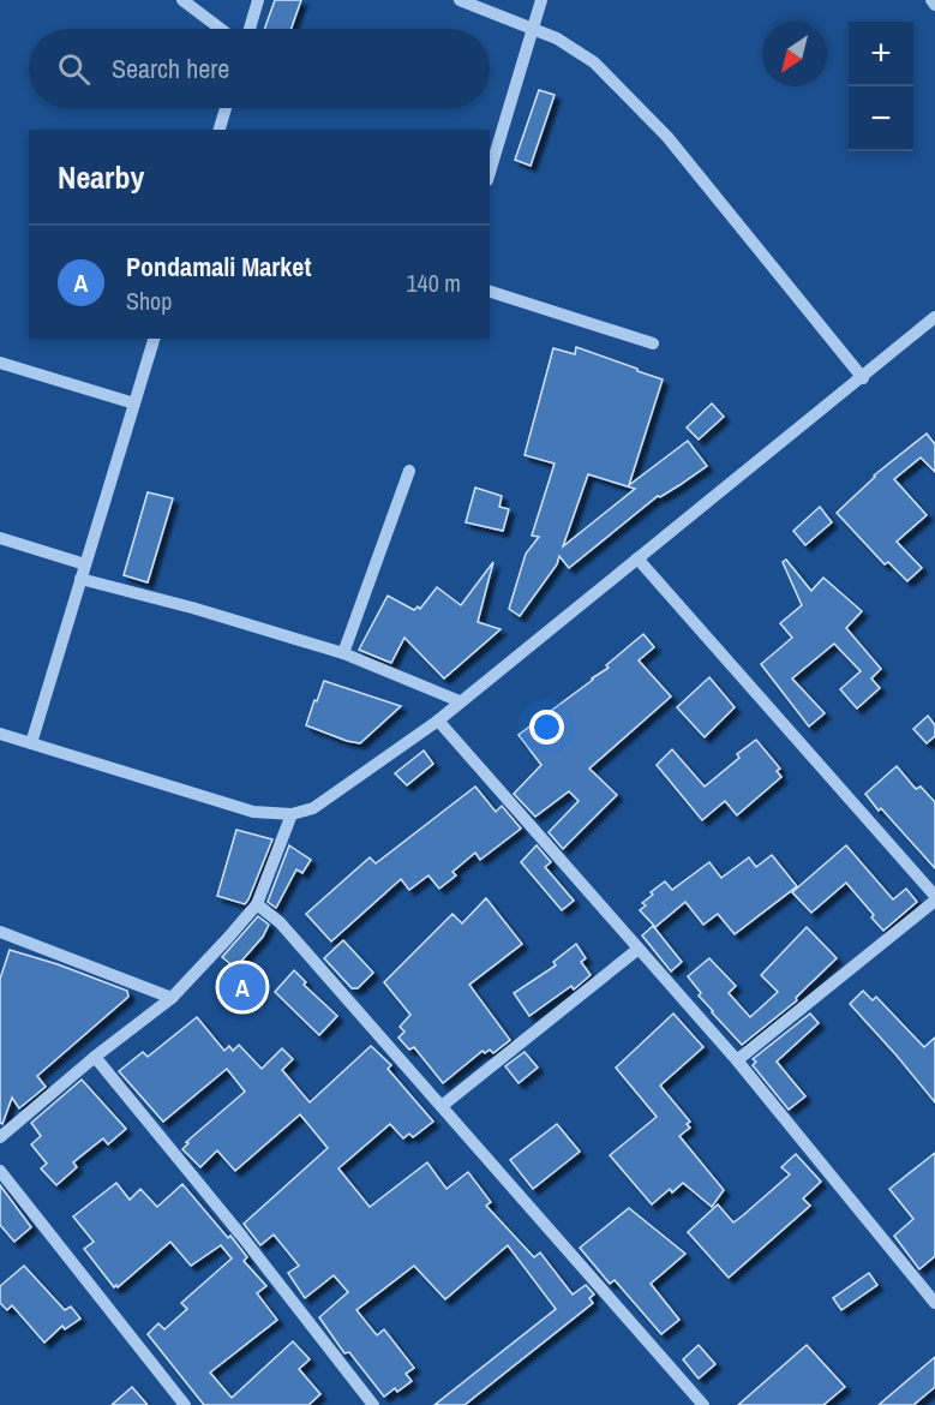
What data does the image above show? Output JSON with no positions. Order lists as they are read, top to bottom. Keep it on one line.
{"north":"bottom left","page":{"map_buttons":["+","−"],"search":"Search here","heading":"Nearby","list":[{"mark":"A","name":"Pondamali Market","note":"Shop","value":"140 m"}],"pins":"A"}}
